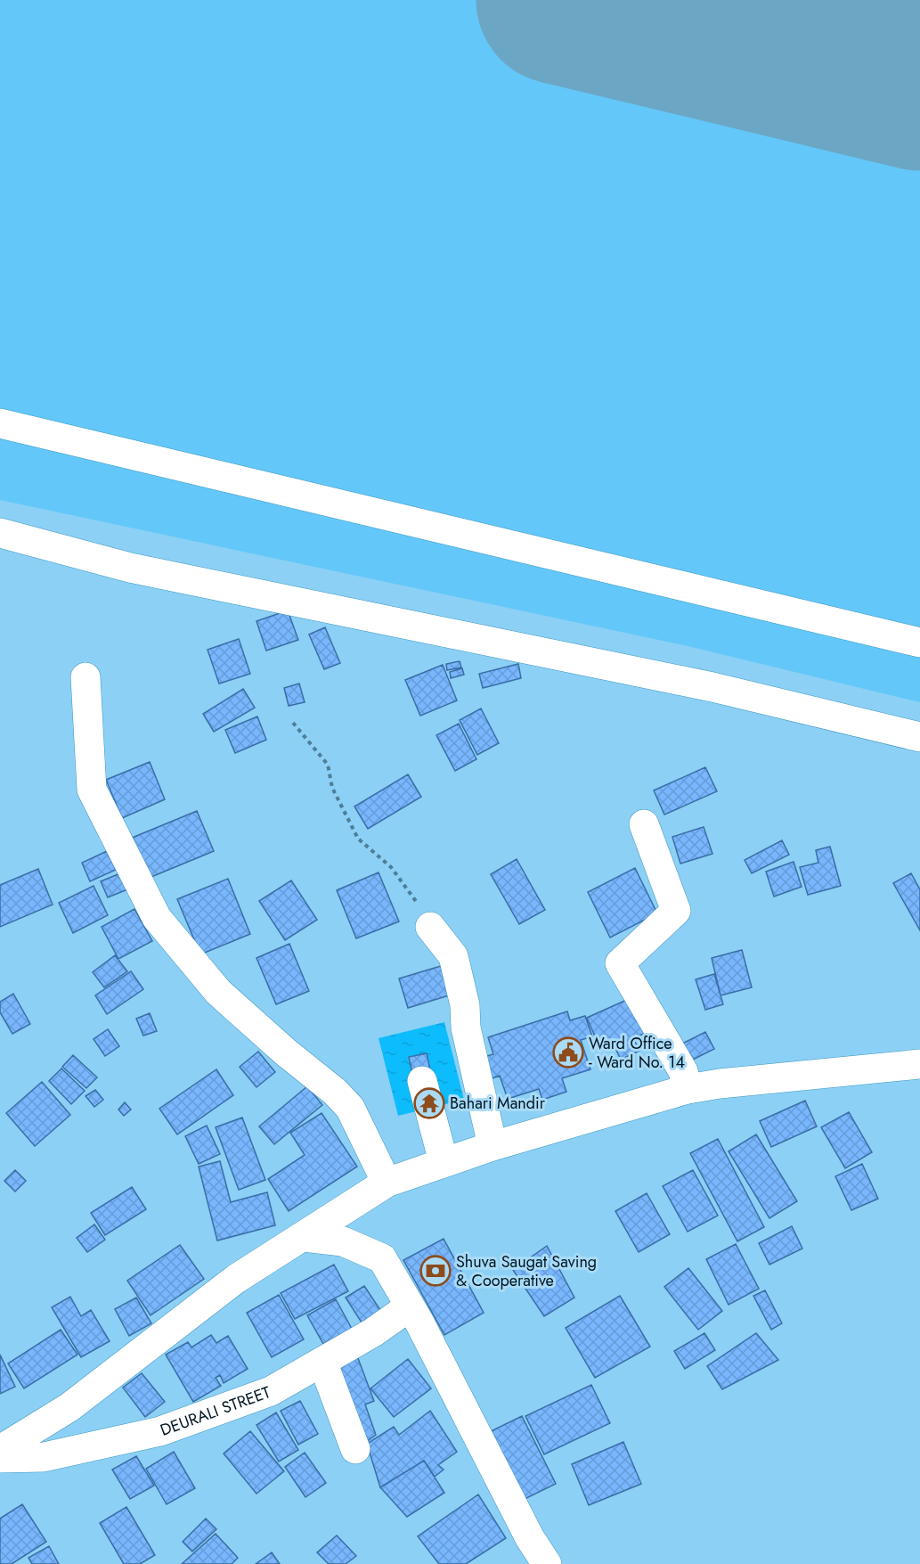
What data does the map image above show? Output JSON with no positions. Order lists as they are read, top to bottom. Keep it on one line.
{"streets":{"street":["DEURALI STREET"]},"places":{"public building":["Ward Office - Ward No. 14"],"temple":["Bahari Mandir"],"bank":["Shuva Saugat Saving & Cooperative"]}}
